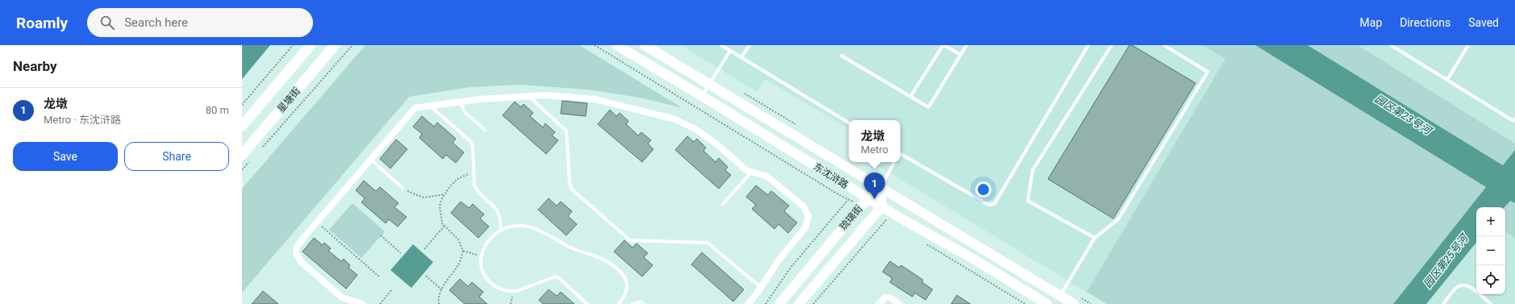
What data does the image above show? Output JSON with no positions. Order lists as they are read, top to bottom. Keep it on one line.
{"streets":{"main road":["星塘街","东沈浒路","琉璃街"]},"crossings":[["东沈浒路","琉璃街"]],"water":["园区第23号河","园区第25号河"],"page":{"header":"Roamly","search":"Search here","nav":["Map","Directions","Saved"],"heading":"Nearby","list":[{"mark":"1","name":"龙墩","note":"Metro · 东沈浒路","value":"80 m"}],"popup":["龙墩","Metro"],"buttons":["Save","Share"],"pins":"1","map_buttons":["+","−"]}}
